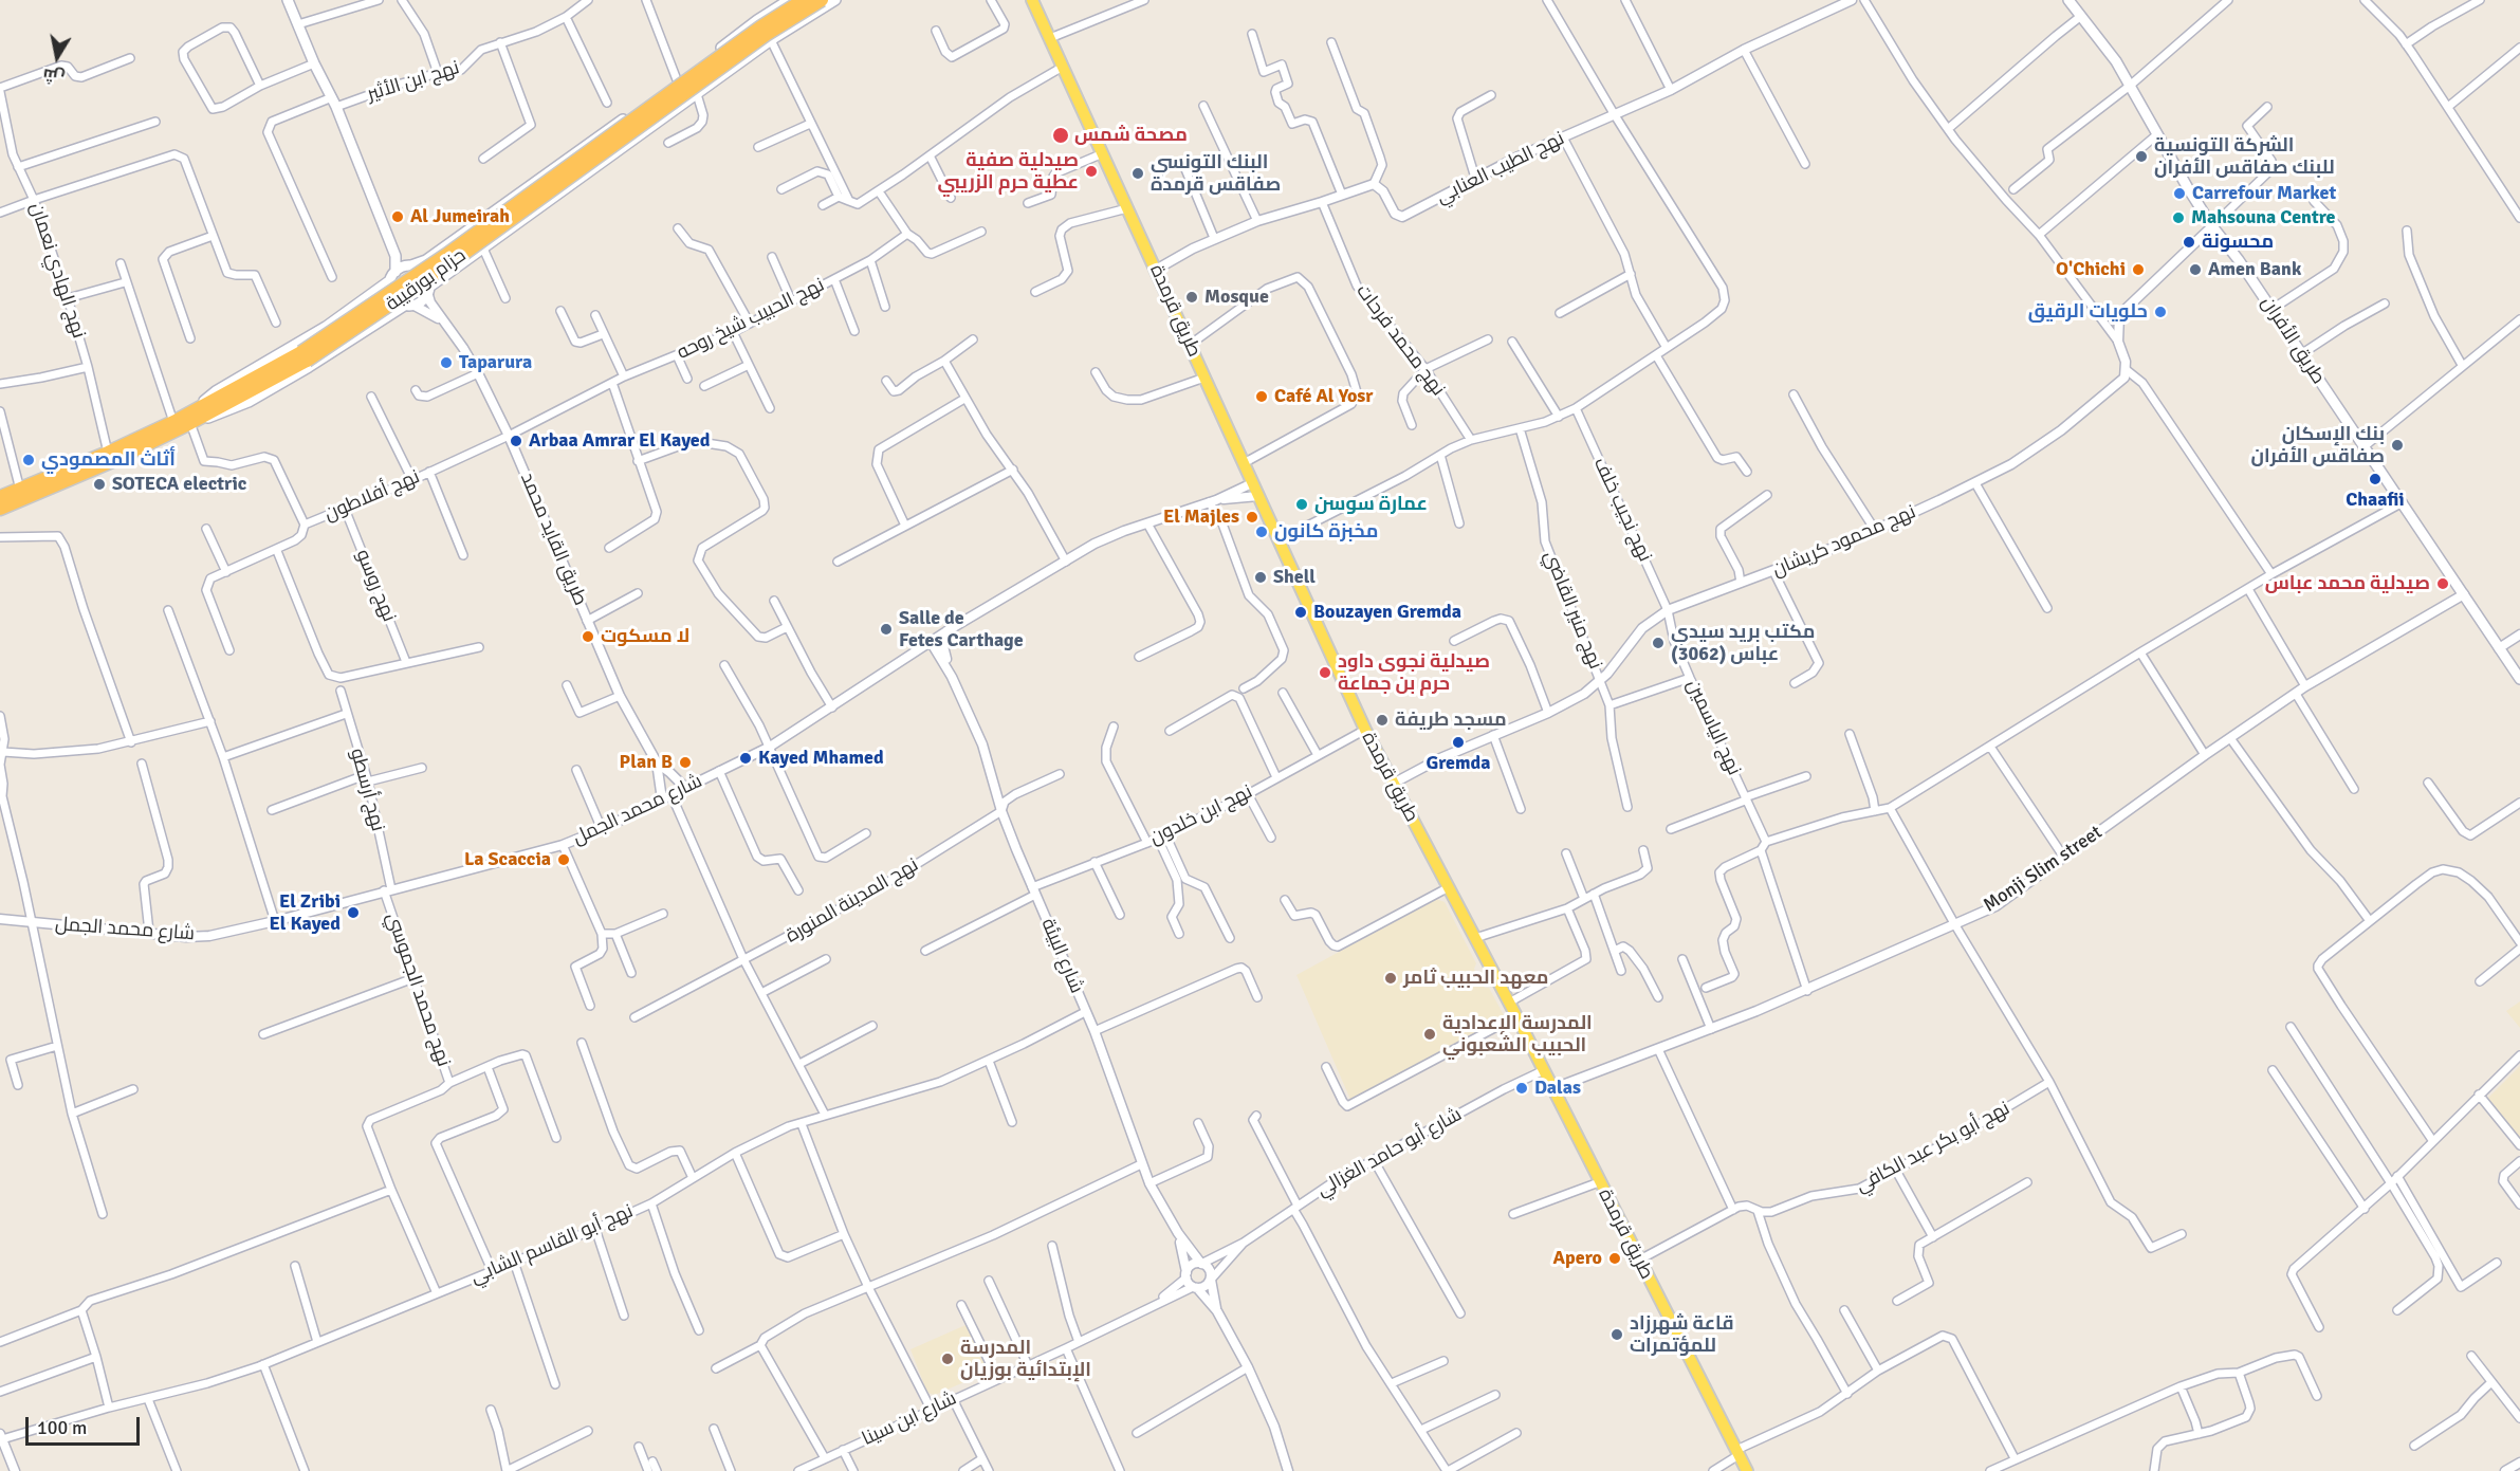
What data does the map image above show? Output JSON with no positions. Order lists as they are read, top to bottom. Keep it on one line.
{"streets":{"highway":["حزام بورقيبة"],"main road":["طريق قرمدة","طريق الأفران"],"street":["نهج ابن الأثير","نهج الطيب العنابي","نهج الهادي نعمان","نهج الحبيب شيخ روحه","نهج محمد فرحات","نهج أفلاطون","نهج نجيب خلف","طريق القايد محمد","نهج محمود كريشان","نهج روسو","نهج منير القاضي","نهج الياسمين","نهج أرسطو","شارع محمد الجمل","نهج ابن خلدون","Monji Slim street","نهج المدينة المنورة","شارع البيئة","نهج محمد الجموسي","نهج أبو بكر عبد الكافي","شارع أبو حامد الغزالي","نهج أبو القاسم الشابي","شارع ابن سينا"]},"crossings":[["نهج الهادي نعمان","حزام بورقيبة"],["حزام بورقيبة","طريق القايد محمد"],["طريق قرمدة","نهج محمود كريشان"],["طريق قرمدة","شارع محمد الجمل"],["طريق قرمدة","نهج ابن خلدون"],["طريق قرمدة","Monji Slim street"],["طريق قرمدة","شارع أبو حامد الغزالي"],["نهج الحبيب شيخ روحه","نهج أفلاطون"],["نهج الحبيب شيخ روحه","طريق القايد محمد"],["طريق الأفران","Monji Slim street"],["نهج أفلاطون","طريق القايد محمد"],["نهج أفلاطون","نهج روسو"],["نهج نجيب خلف","نهج محمود كريشان"],["نهج نجيب خلف","نهج الياسمين"],["طريق القايد محمد","شارع محمد الجمل"],["نهج محمود كريشان","نهج منير القاضي"],["نهج محمود كريشان","نهج الياسمين"],["نهج أرسطو","شارع محمد الجمل"],["نهج أرسطو","نهج محمد الجموسي"],["شارع محمد الجمل","شارع البيئة"],["شارع محمد الجمل","نهج محمد الجموسي"],["نهج ابن خلدون","شارع البيئة"],["نهج المدينة المنورة","شارع البيئة"],["شارع البيئة","شارع أبو حامد الغزالي"],["شارع البيئة","نهج أبو القاسم الشابي"],["شارع البيئة","شارع ابن سينا"],["شارع أبو حامد الغزالي","شارع ابن سينا"]],"places":["مصحة شمس","الشركة التونسية للبنك صفاقس الأفران","صيدلية صفية عطية حرم الزريبي","البنك التونسي صفاقس قرمدة","Carrefour Market","Al Jumeirah","Mahsouna Centre","محسونة","O'Chichi","Amen Bank","Mosque","حلويات الرقيق","Taparura","Café Al Yosr","Arbaa Amrar El Kayed","بنك الإسكان صفاقس الأفران","أثاث المصمودي","Chaafii","SOTECA electric","عمارة سوسن","El Majles","مخبزة كانون","Shell","صيدلية محمد عباس","Bouzayen Gremda","Salle de Fetes Carthage","لا مسكوت","مكتب بريد سيدي عباس (3062)","صيدلية نجوى داود حرم بن جماعة","مسجد طريفة","Gremda","Kayed Mhamed","Plan B","La Scaccia","El Zribi El Kayed","معهد الحبيب ثامر","المدرسة الإعدادية الحبيب الشعبوني","Dalas","Apero","قاعة شهرزاد للمؤتمرات","المدرسة الإبتدائية بوزيان"],"scale_bar":"100 m","north":"bottom"}
